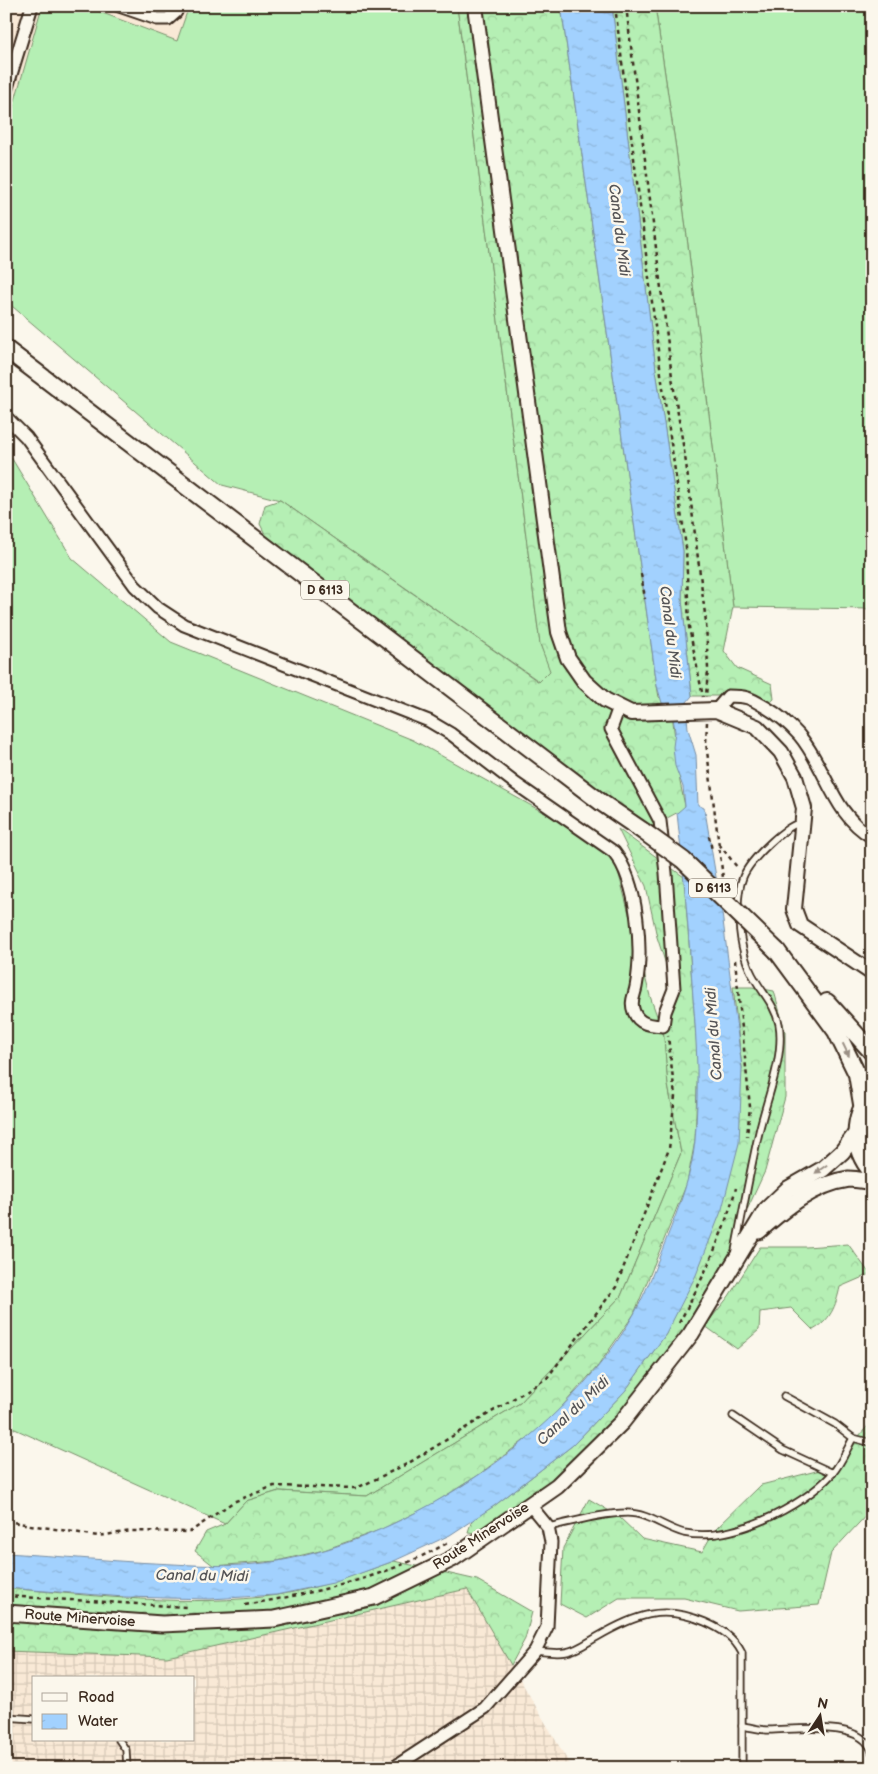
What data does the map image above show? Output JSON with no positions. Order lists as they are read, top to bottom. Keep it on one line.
{"streets":{"main road":["D 6113","Route Minervoise"]},"water":["Canal du Midi"],"legend":["Road","Water"],"north":"top"}
